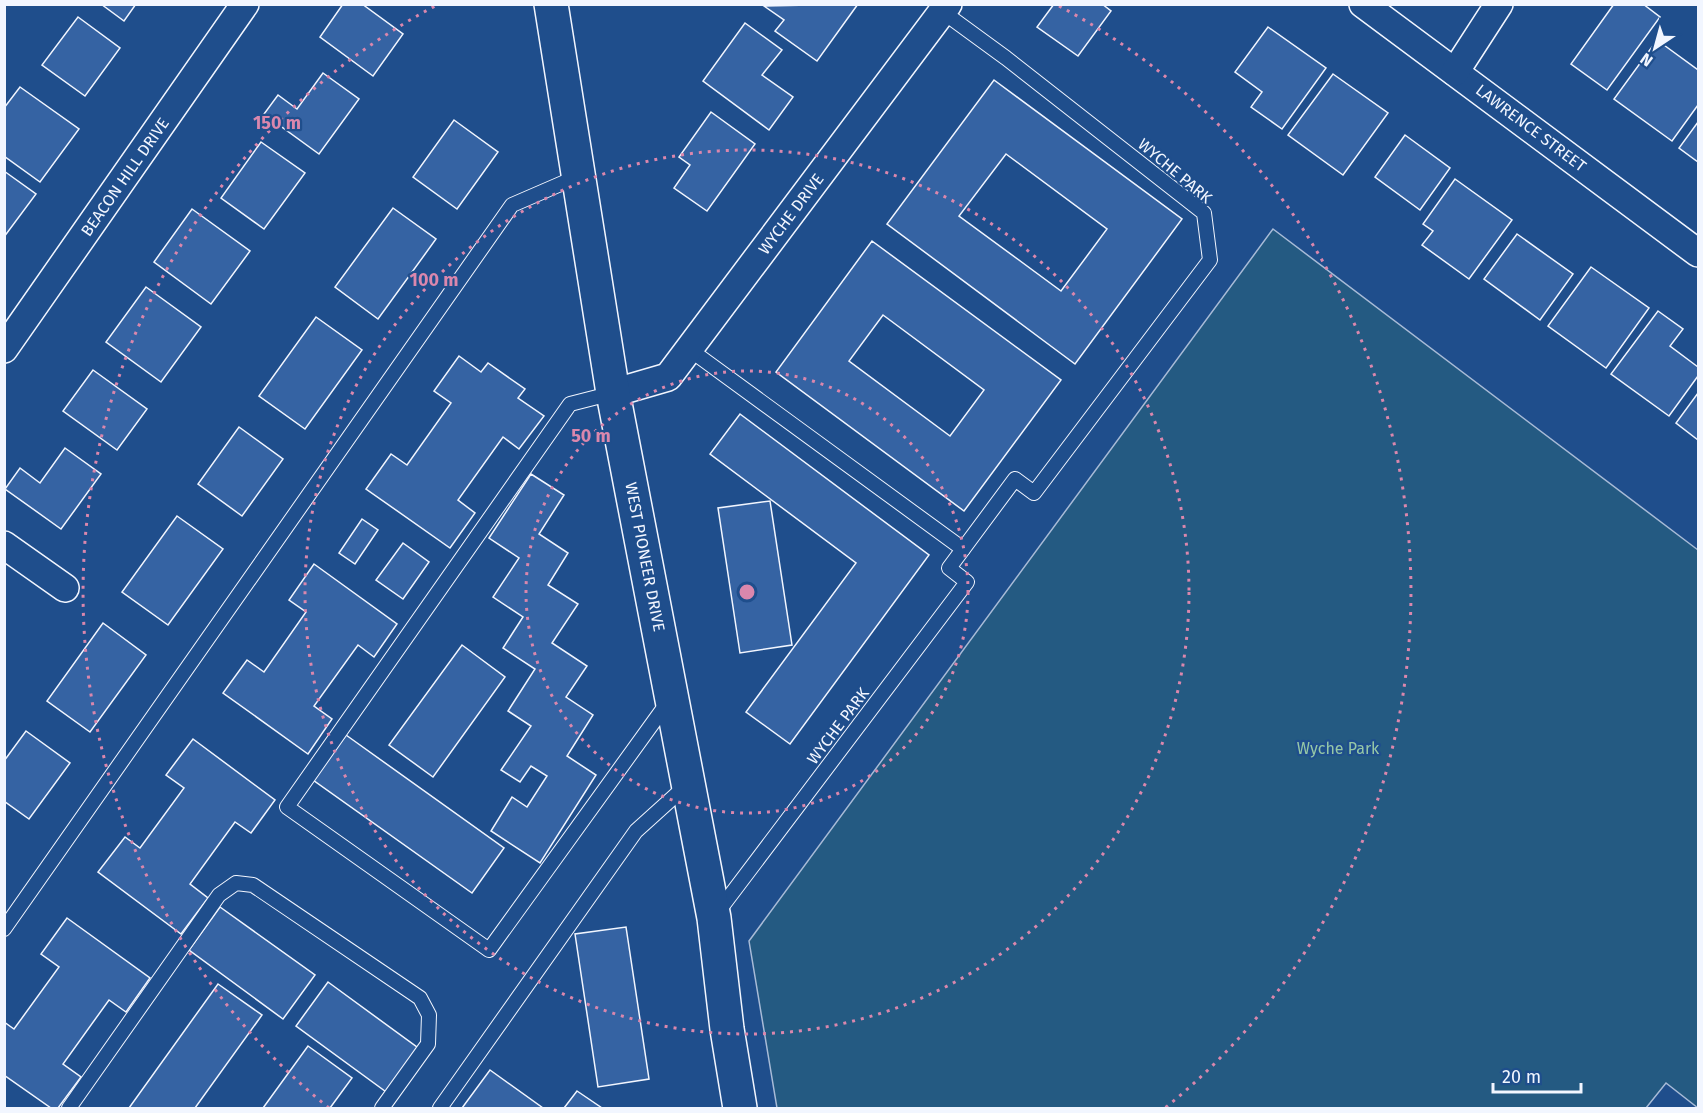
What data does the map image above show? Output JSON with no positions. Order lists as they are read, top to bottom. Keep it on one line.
{"streets":{"main road":["WEST PIONEER DRIVE"],"street":["LAWRENCE STREET","BEACON HILL DRIVE","WYCHE DRIVE"],"lane":["WYCHE PARK"]},"crossings":[["WYCHE PARK","WYCHE DRIVE"],["WYCHE PARK","WEST PIONEER DRIVE"],["WYCHE DRIVE","WEST PIONEER DRIVE"]],"parks":["Wyche Park"],"scale_bar":"20 m","north":"bottom left","rings":["150 m","100 m","50 m"]}
